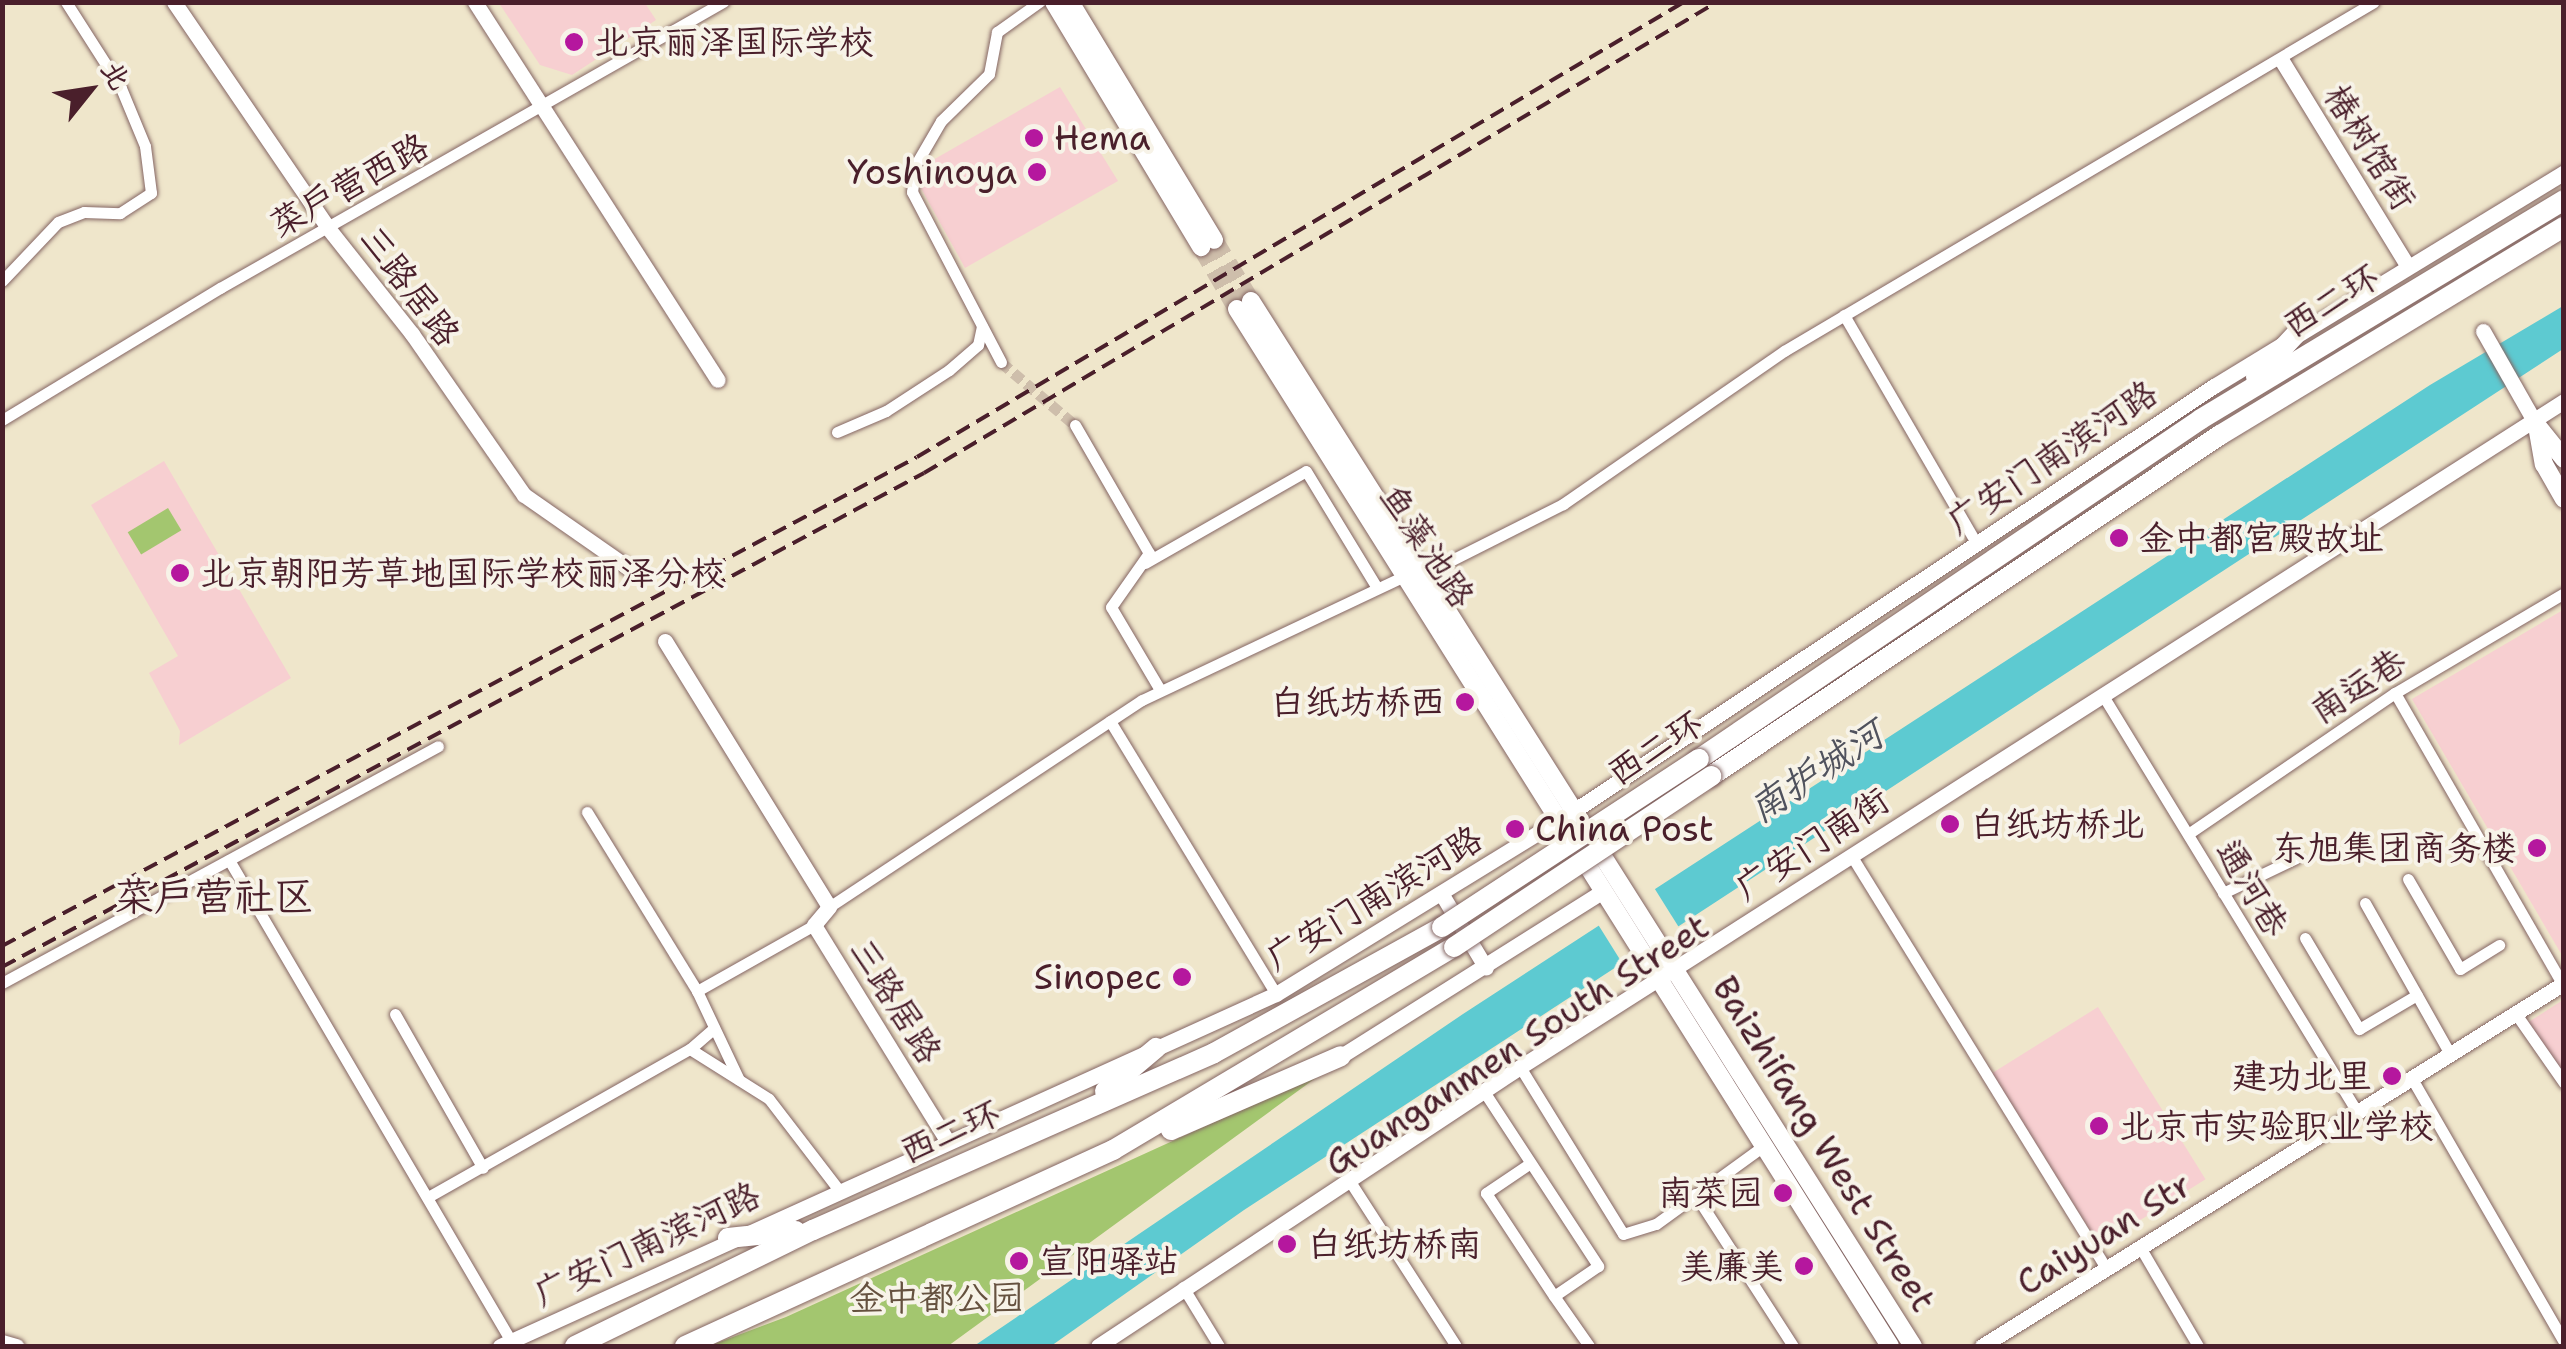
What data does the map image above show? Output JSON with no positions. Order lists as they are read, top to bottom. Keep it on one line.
{"streets":{"highway":["西二环"],"main road":["鱼藻池路","Baizhifang West Street"],"street":["椿树馆街","菜户营西路","三路居路","广安门南滨河路","南运巷","通河巷","Guanganmen South Street","Caiyuan Str"]},"crossings":[["椿树馆街","广安门南滨河路"],["菜户营西路","三路居路"],["三路居路","广安门南滨河路"],["广安门南滨河路","鱼藻池路"],["南运巷","通河巷"],["通河巷","Guanganmen South Street"],["通河巷","Caiyuan Str"],["Guanganmen South Street","Baizhifang West Street"]],"districts":["菜户营社区"],"water":["南护城河"],"parks":["金中都公园"],"places":["北京丽泽国际学校","Hema","Yoshinoya","金中都宫殿故址","北京朝阳芳草地国际学校丽泽分校","白纸坊桥西","白纸坊桥北","China Post","东旭集团商务楼","Sinopec","建功北里","北京市实验职业学校","南菜园","白纸坊桥南","宣阳驿站","美廉美"],"north":"top right"}
